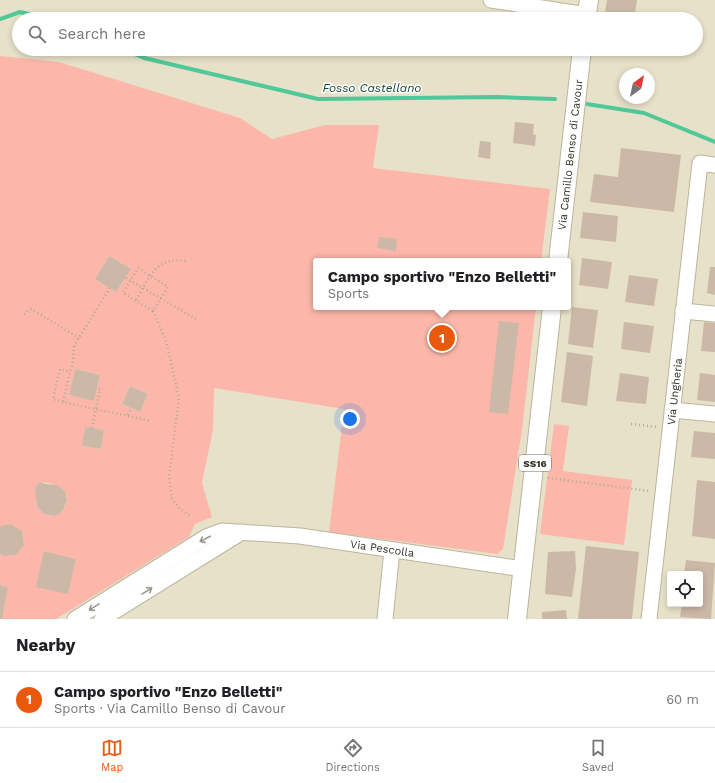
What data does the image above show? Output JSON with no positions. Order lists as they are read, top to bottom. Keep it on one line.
{"streets":{"main road":["Via Camillo Benso di Cavour","SS16"],"street":["Via Ungheria","Via Pescolla"]},"crossings":[["SS16","Via Pescolla"]],"water":["Fosso Castellano"],"north":"top right","page":{"search":"Search here","popup":["Campo sportivo \"Enzo Belletti\"","Sports"],"pins":"1","heading":"Nearby","list":[{"mark":"1","name":"Campo sportivo \"Enzo Belletti\"","note":"Sports · Via Camillo Benso di Cavour","value":"60 m"}],"nav":["Map","Directions","Saved"]}}
